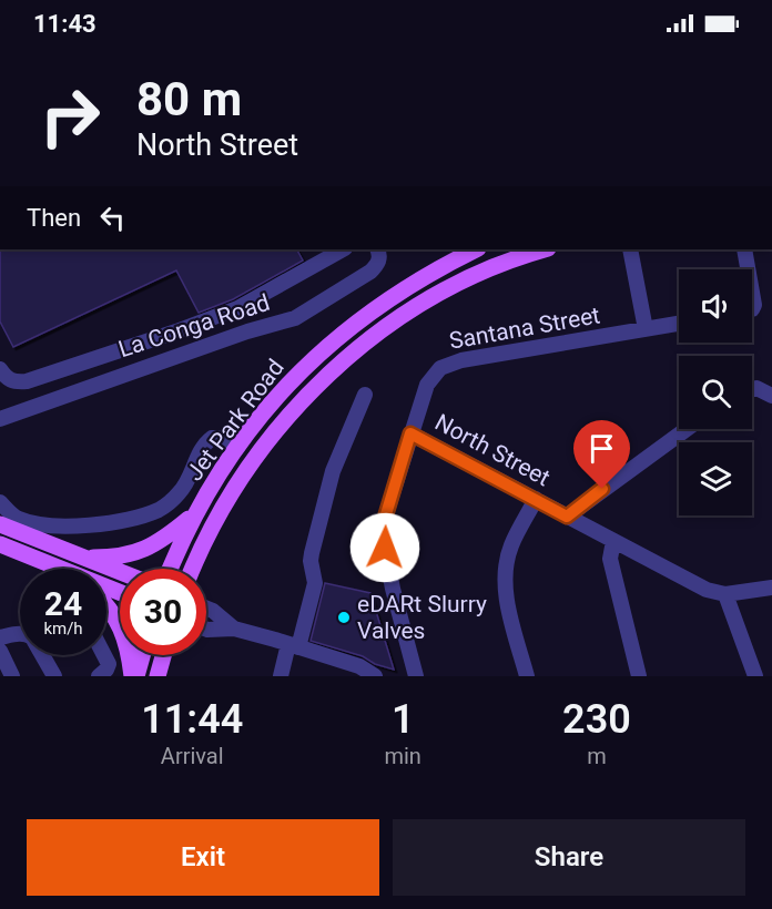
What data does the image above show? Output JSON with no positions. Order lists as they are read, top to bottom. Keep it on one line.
{"streets":{"main road":["Jet Park Road"],"street":["La Conga Road","Santana Street","North Street"]},"crossings":[["Santana Street","North Street"]],"places":["eDARt Slurry Valves"],"page":{"status":"11:43","turn":["80 m","North Street"],"then":"Then","speed":"24 km/h","limit":"30","eta":["11:44","Arrival","1","min","230","m"],"buttons":["Exit","Share"]}}
